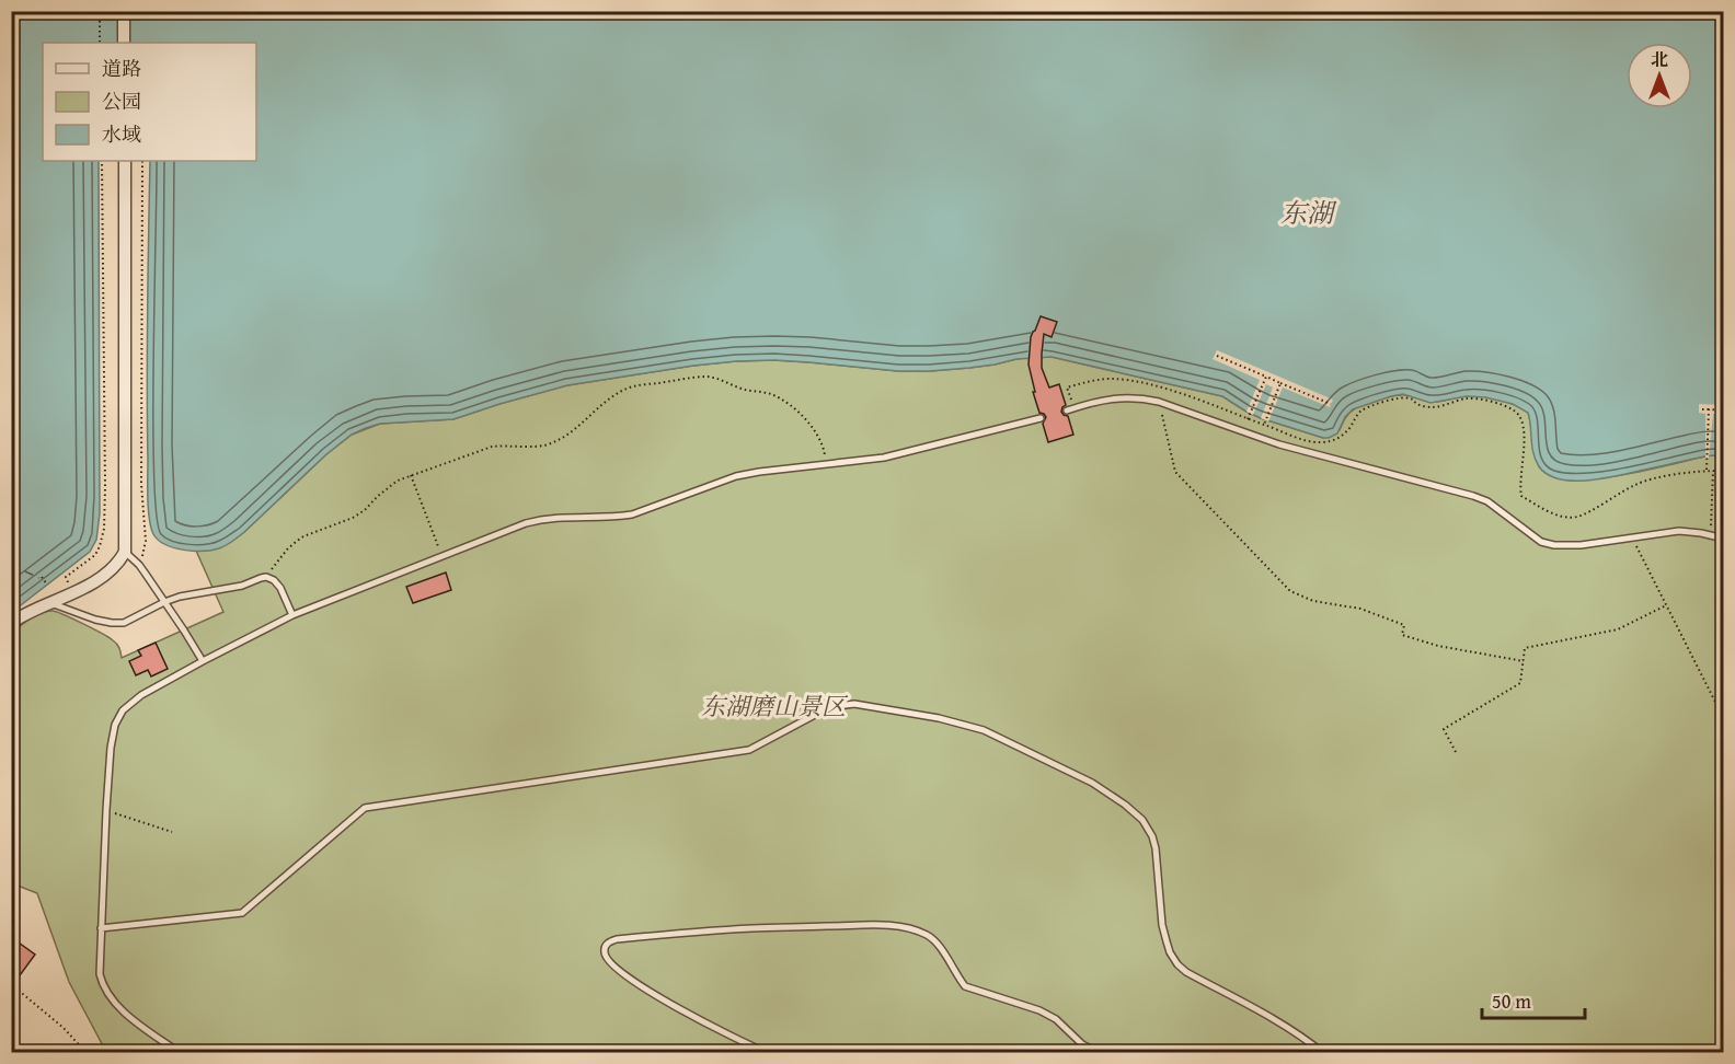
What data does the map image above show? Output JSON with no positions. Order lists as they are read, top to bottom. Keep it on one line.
{"water":["东湖"],"parks":["东湖磨山景区"],"legend":["道路","公园","水域"],"scale_bar":"50 m","north":"top"}
